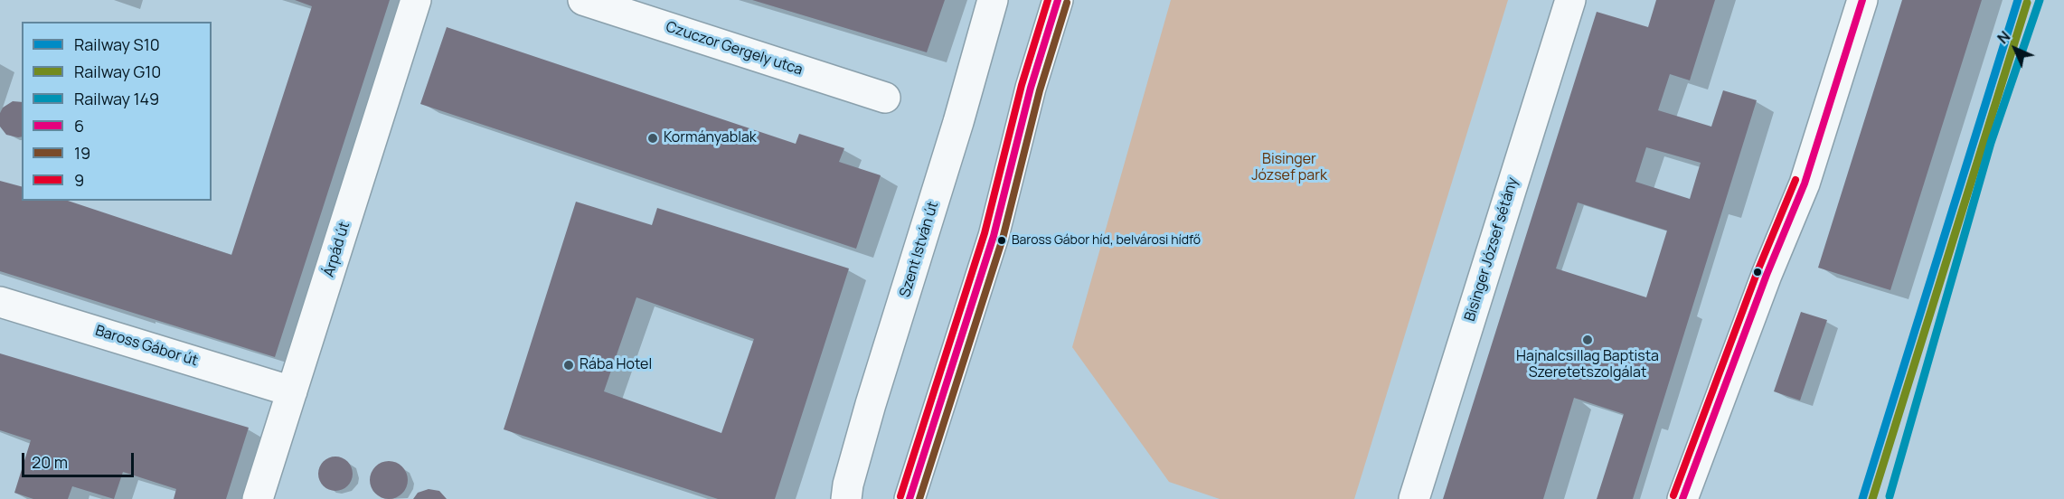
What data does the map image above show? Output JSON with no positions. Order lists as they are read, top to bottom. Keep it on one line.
{"streets":{"street":["Czuczor Gergely utca","Árpád út","Szent István út","Bisinger József sétány","Baross Gábor út"]},"crossings":[["Árpád út","Baross Gábor út"]],"parks":["Bisinger József park"],"places":["Kormányablak","Baross Gábor híd, belvárosi hídfő","Hajnalcsillag Baptista Szeretetszolgálat","Rába Hotel"],"lines":["rail line S10","rail line 149","transit line 6","transit line 9","rail line G10","transit line 19"],"legend":["Railway S10","Railway G10","Railway 149","6","19","9"],"scale_bar":"20 m","north":"top left"}
